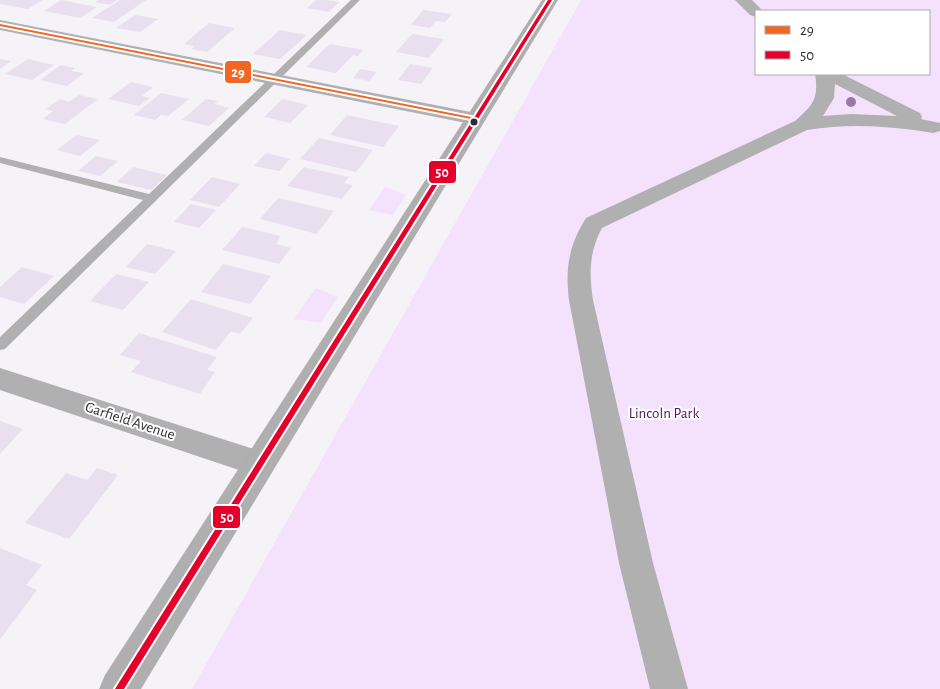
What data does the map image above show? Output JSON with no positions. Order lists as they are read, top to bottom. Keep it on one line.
{"streets":{"street":["Garfield Avenue"]},"parks":["Lincoln Park"],"lines":["transit line 50","transit line 29"],"legend":["29","50"]}
